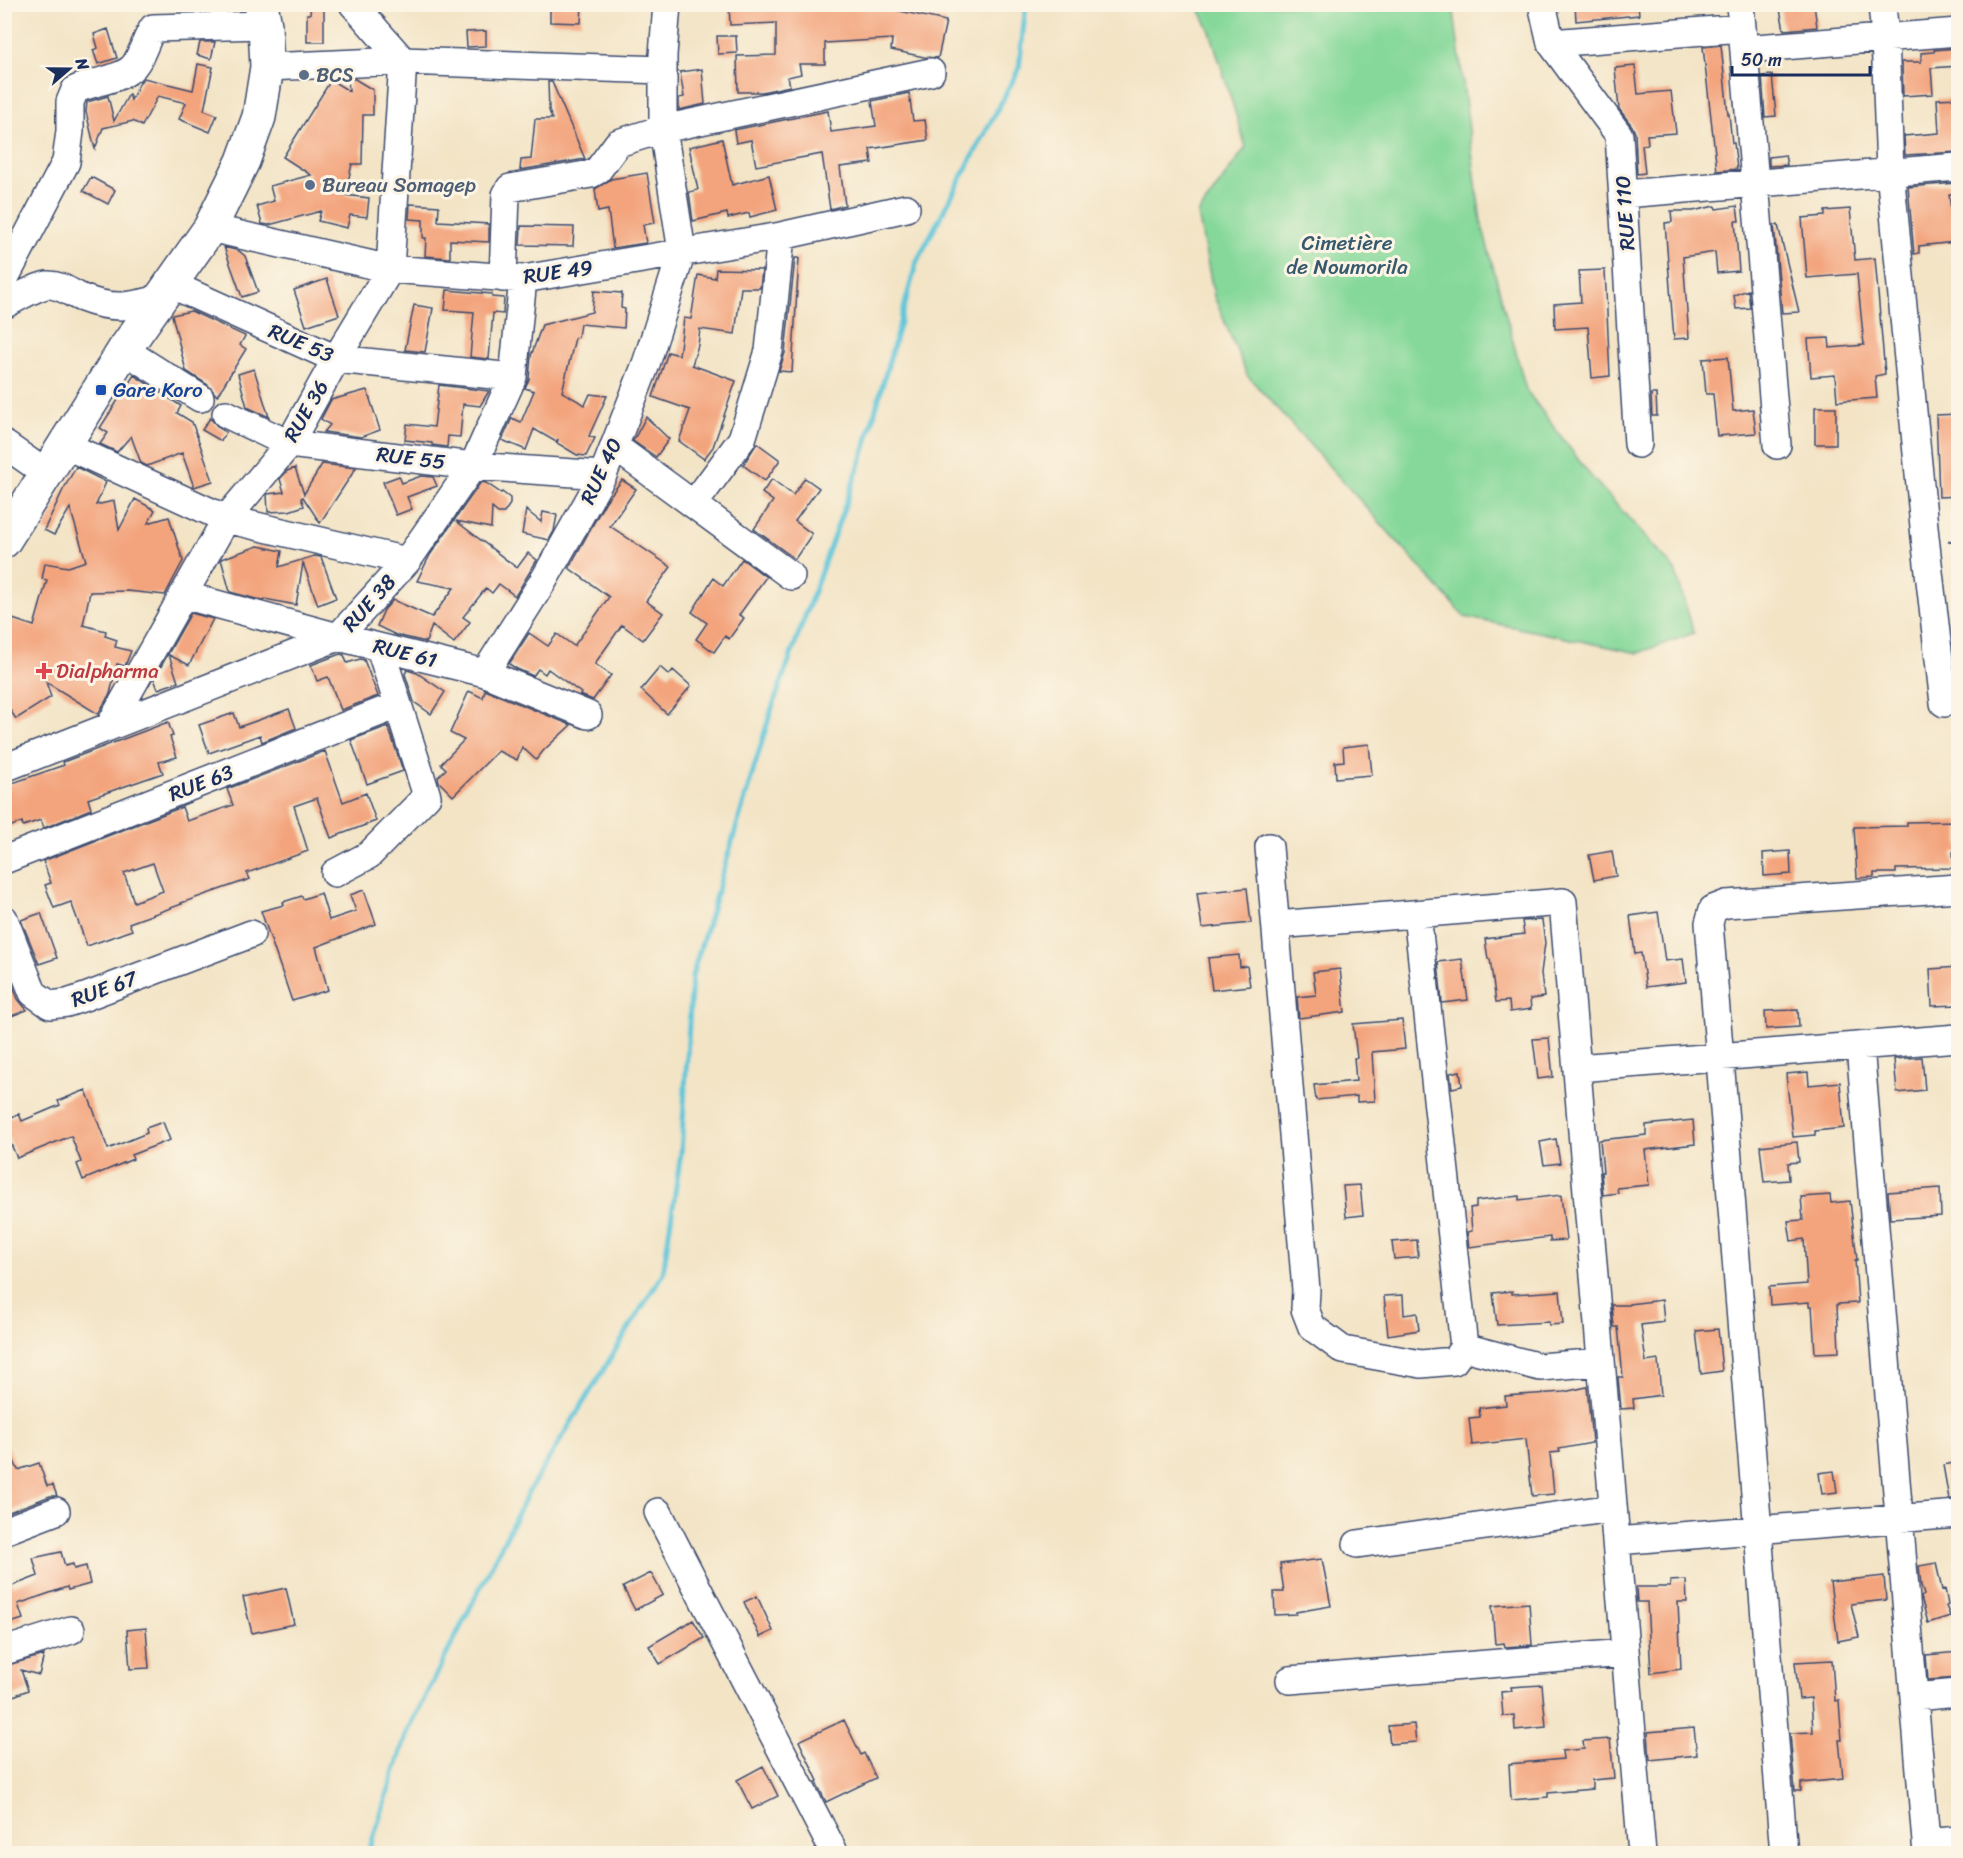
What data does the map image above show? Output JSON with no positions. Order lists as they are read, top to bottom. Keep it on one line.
{"streets":{"street":["RUE 110","RUE 49","RUE 53","RUE 36","RUE 55","RUE 40","RUE 38","RUE 61","RUE 63","RUE 67"]},"crossings":[["RUE 49","RUE 36"],["RUE 49","RUE 40"],["RUE 49","RUE 38"],["RUE 53","RUE 36"],["RUE 53","RUE 38"],["RUE 36","RUE 55"],["RUE 36","RUE 38"],["RUE 36","RUE 61"],["RUE 55","RUE 40"],["RUE 55","RUE 38"],["RUE 40","RUE 61"],["RUE 38","RUE 61"]],"parks":["Cimetière de Noumorila"],"places":{"other":["BCS","Bureau Somagep"],"transit":["Gare Koro"],"health":["Dialpharma"]},"scale_bar":"50 m","north":"right"}
